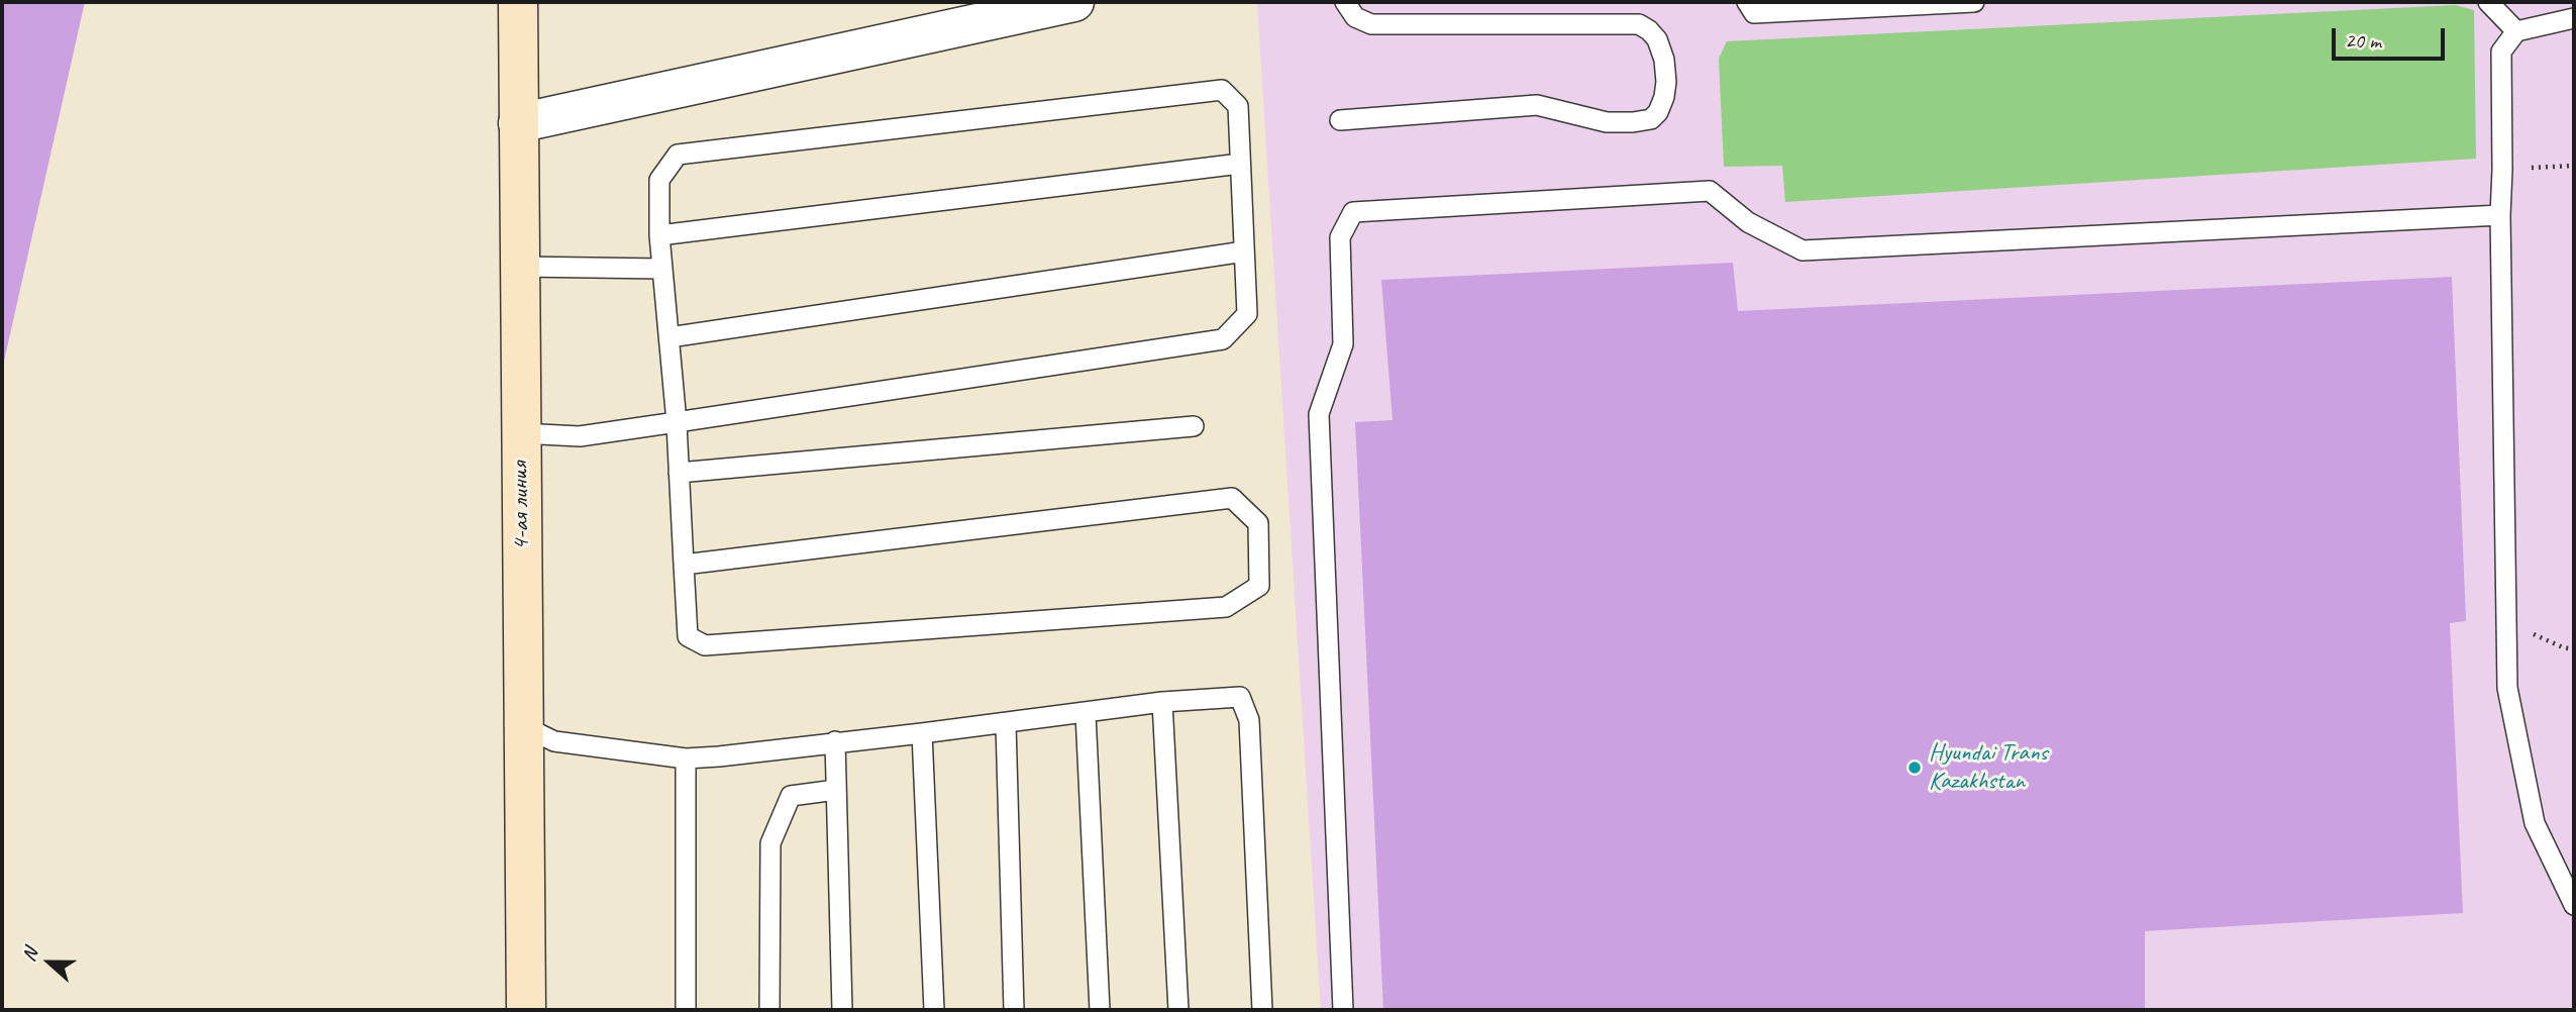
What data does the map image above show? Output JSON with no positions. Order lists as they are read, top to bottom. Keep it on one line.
{"streets":{"street":["4-ая линия"]},"places":["Hyundai Trans Kazakhstan"],"scale_bar":"20 m","north":"left"}
